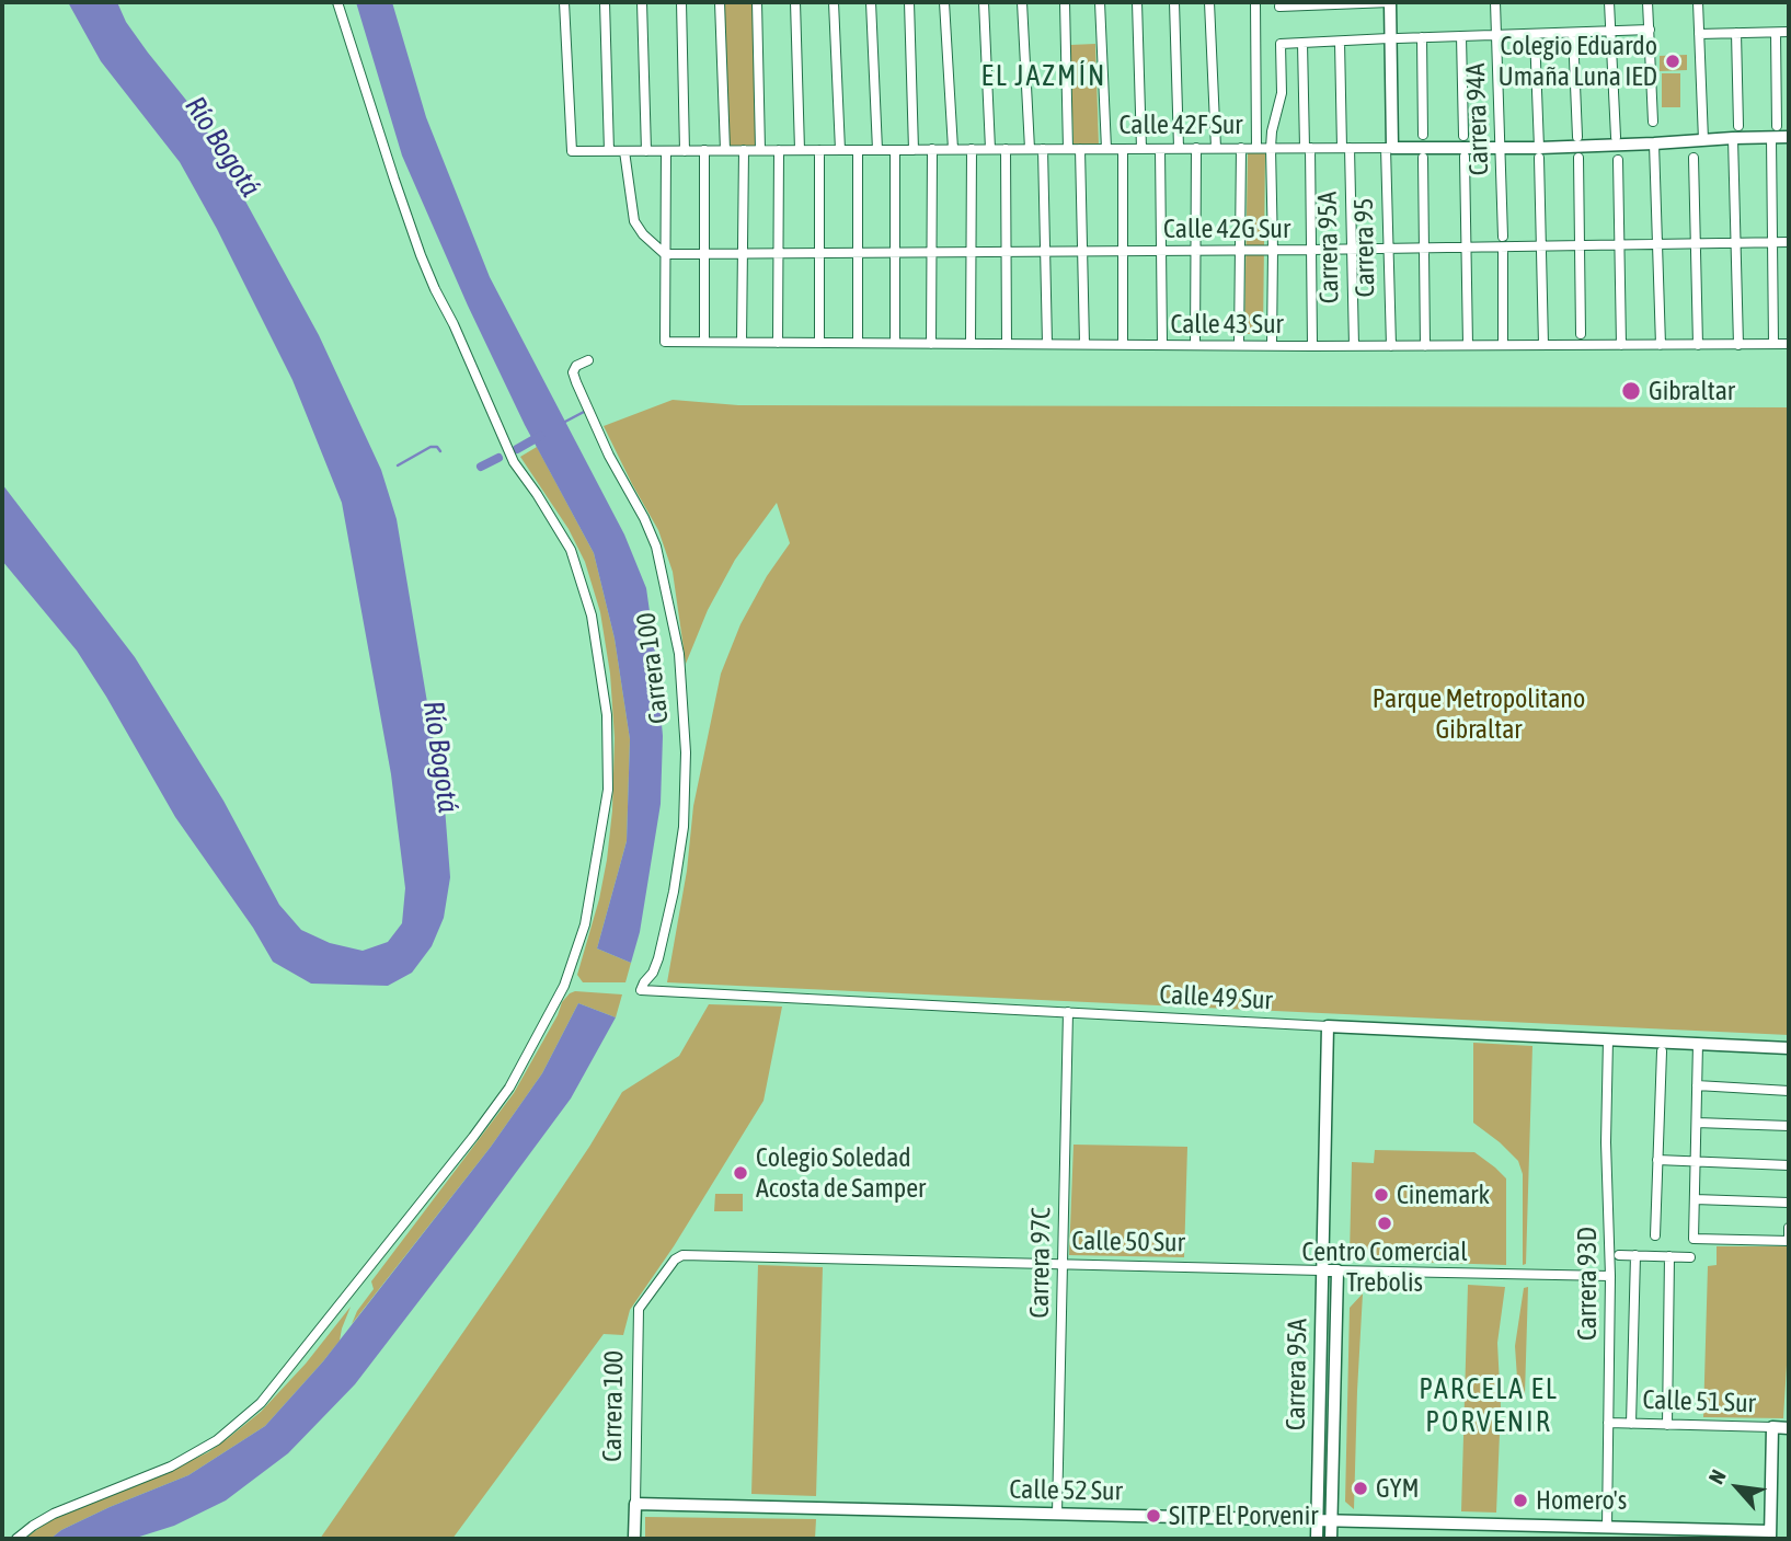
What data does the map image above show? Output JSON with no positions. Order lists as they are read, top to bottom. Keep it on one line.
{"streets":{"street":["Carrera 94A","Calle 42F Sur","Calle 42G Sur","Carrera 95A","Carrera 95","Calle 43 Sur","Carrera 100","Calle 49 Sur","Calle 50 Sur","Carrera 97C","Carrera 93D","Calle 51 Sur","Calle 52 Sur"]},"crossings":[["Carrera 94A","Calle 42F Sur"],["Calle 42F Sur","Carrera 95A"],["Calle 42F Sur","Carrera 95"],["Calle 42G Sur","Carrera 95A"],["Calle 42G Sur","Carrera 95"],["Calle 42G Sur","Calle 43 Sur"],["Carrera 95A","Calle 43 Sur"],["Carrera 95A","Calle 49 Sur"],["Carrera 95A","Calle 50 Sur"],["Carrera 95A","Calle 52 Sur"],["Carrera 95","Calle 43 Sur"],["Carrera 100","Calle 49 Sur"],["Carrera 100","Calle 50 Sur"],["Carrera 100","Calle 52 Sur"],["Calle 49 Sur","Carrera 97C"],["Calle 49 Sur","Carrera 93D"],["Calle 50 Sur","Carrera 97C"],["Calle 50 Sur","Carrera 93D"],["Carrera 97C","Calle 52 Sur"],["Carrera 93D","Calle 51 Sur"],["Carrera 93D","Calle 52 Sur"]],"districts":["EL JAZMÍN","PARCELA EL PORVENIR"],"water":["Río Bogotá"],"parks":["Parque Metropolitano Gibraltar"],"places":["Colegio Eduardo Umaña Luna IED","Gibraltar","Colegio Soledad Acosta de Samper","Cinemark","Centro Comercial Trebolis","GYM","Homero's","SITP El Porvenir"],"north":"top left"}
